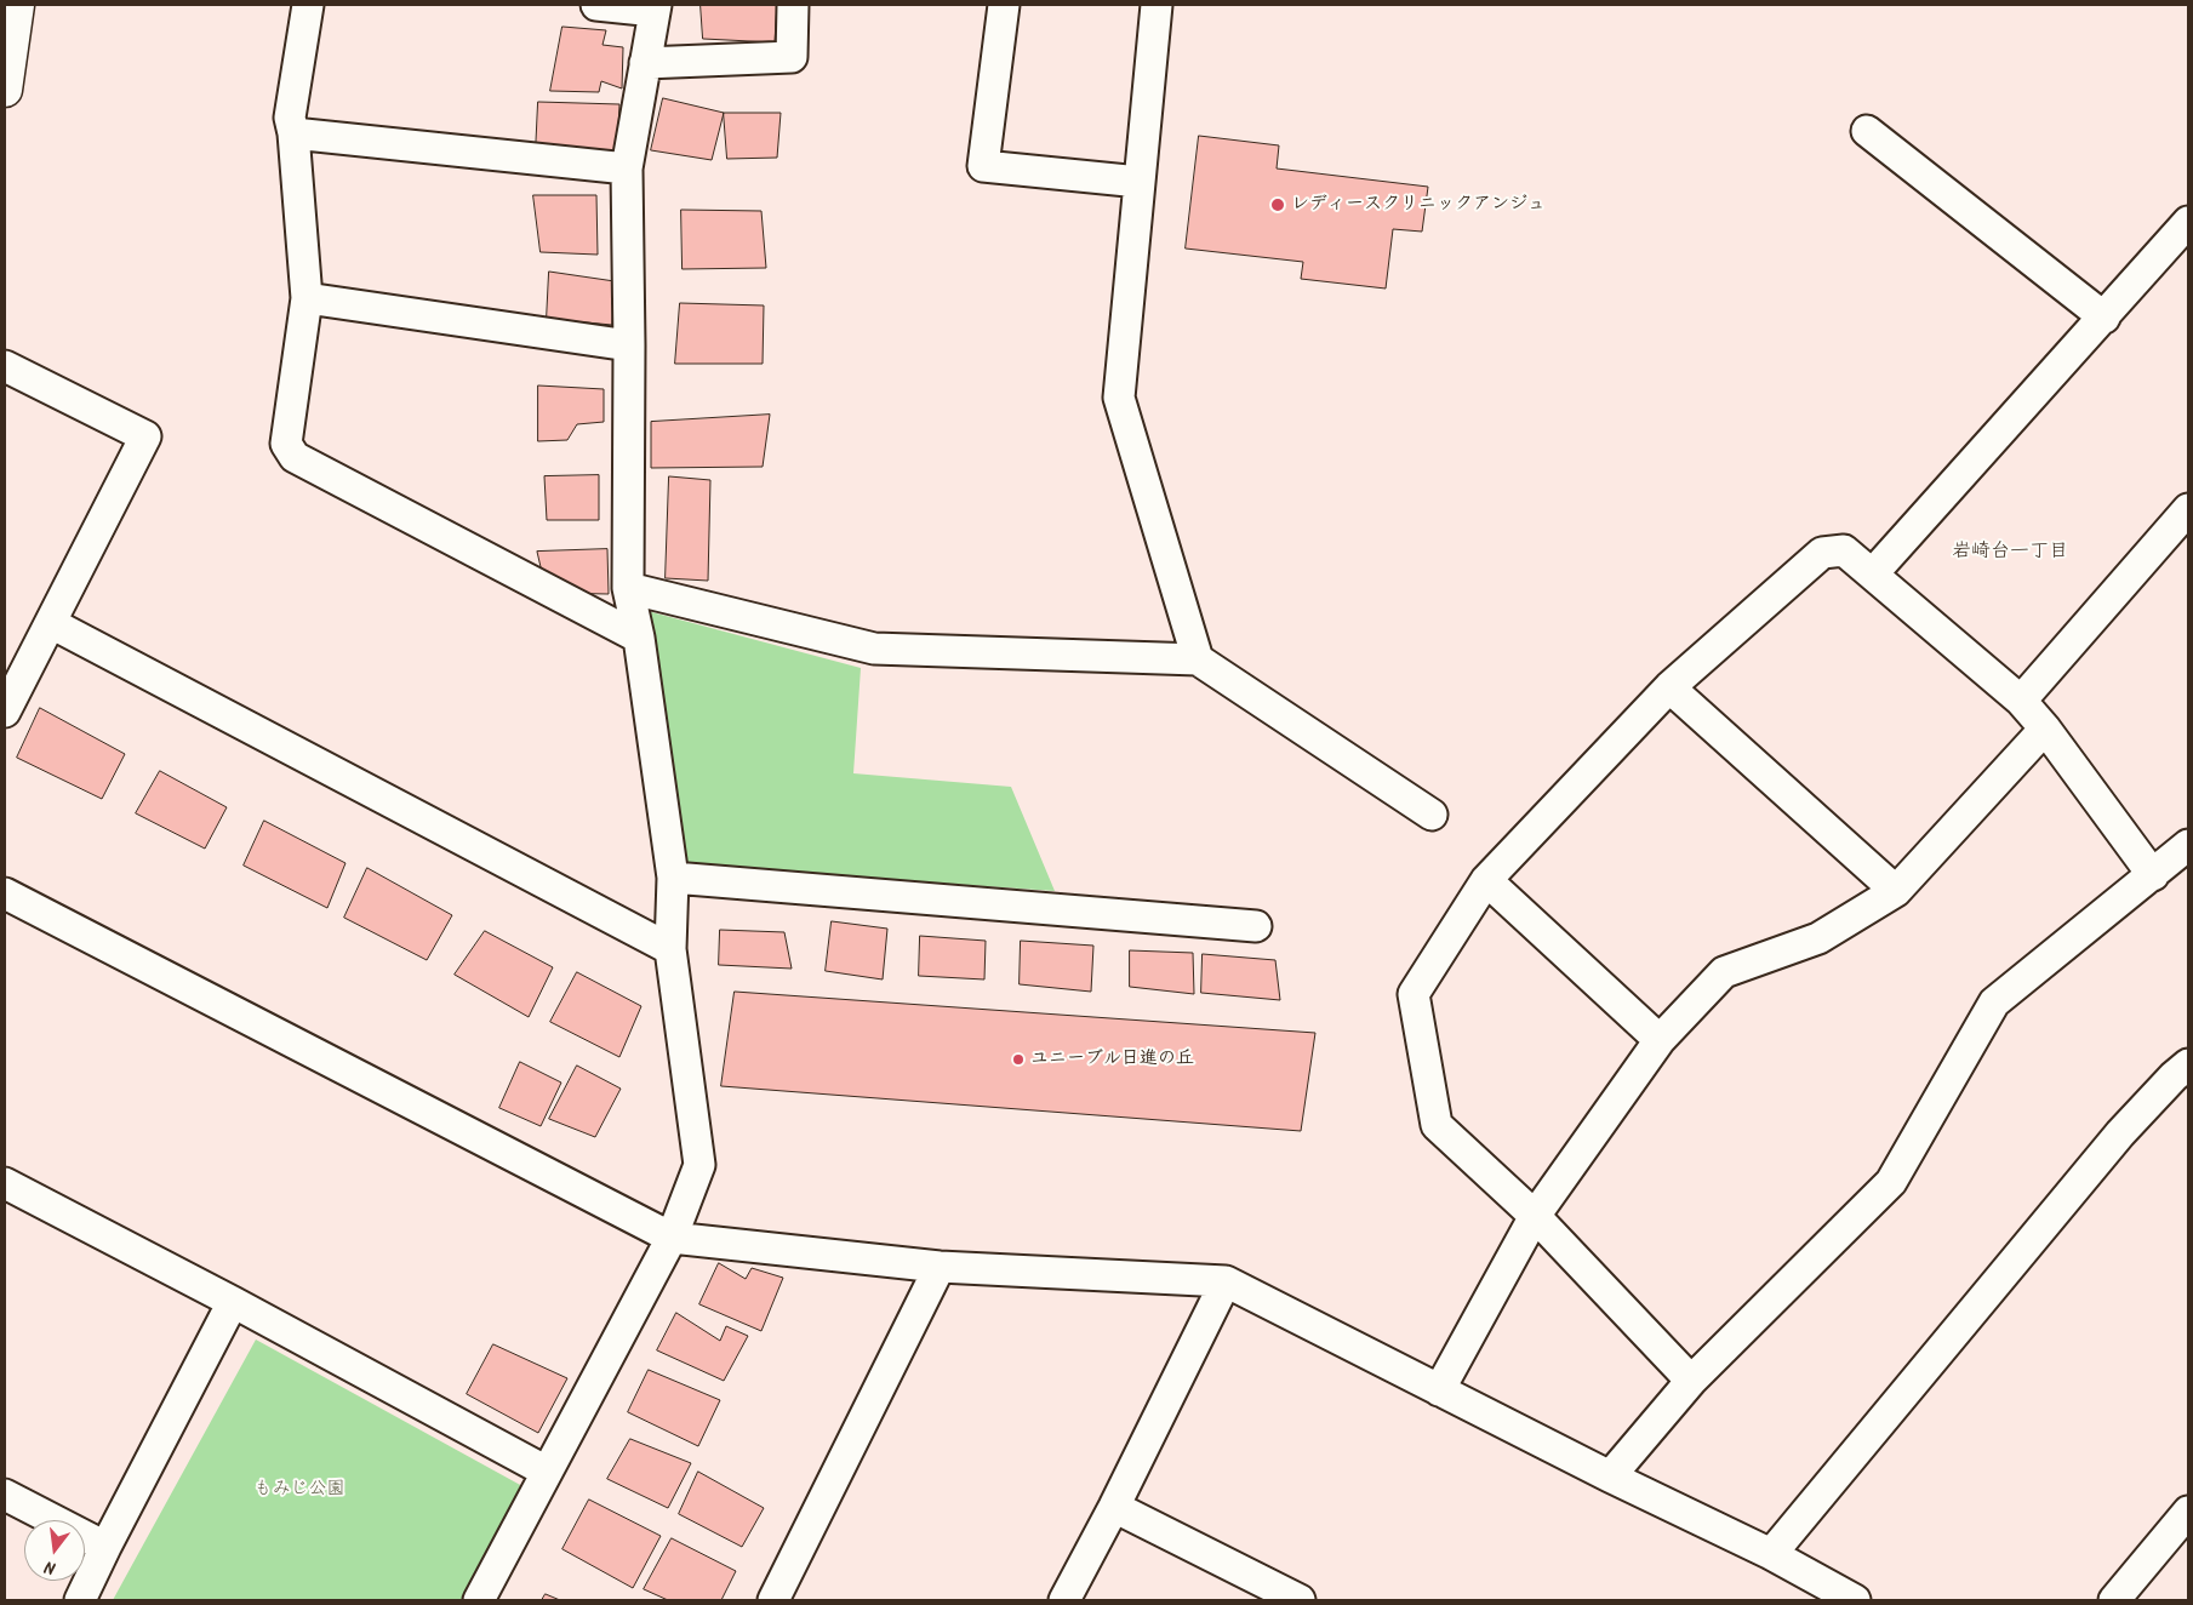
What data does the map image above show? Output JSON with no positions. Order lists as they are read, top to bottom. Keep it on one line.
{"districts":["岩崎台一丁目"],"parks":["もみじ公園"],"places":["レディースクリニックアンジュ","ユニーブル日進の丘"],"north":"bottom"}
